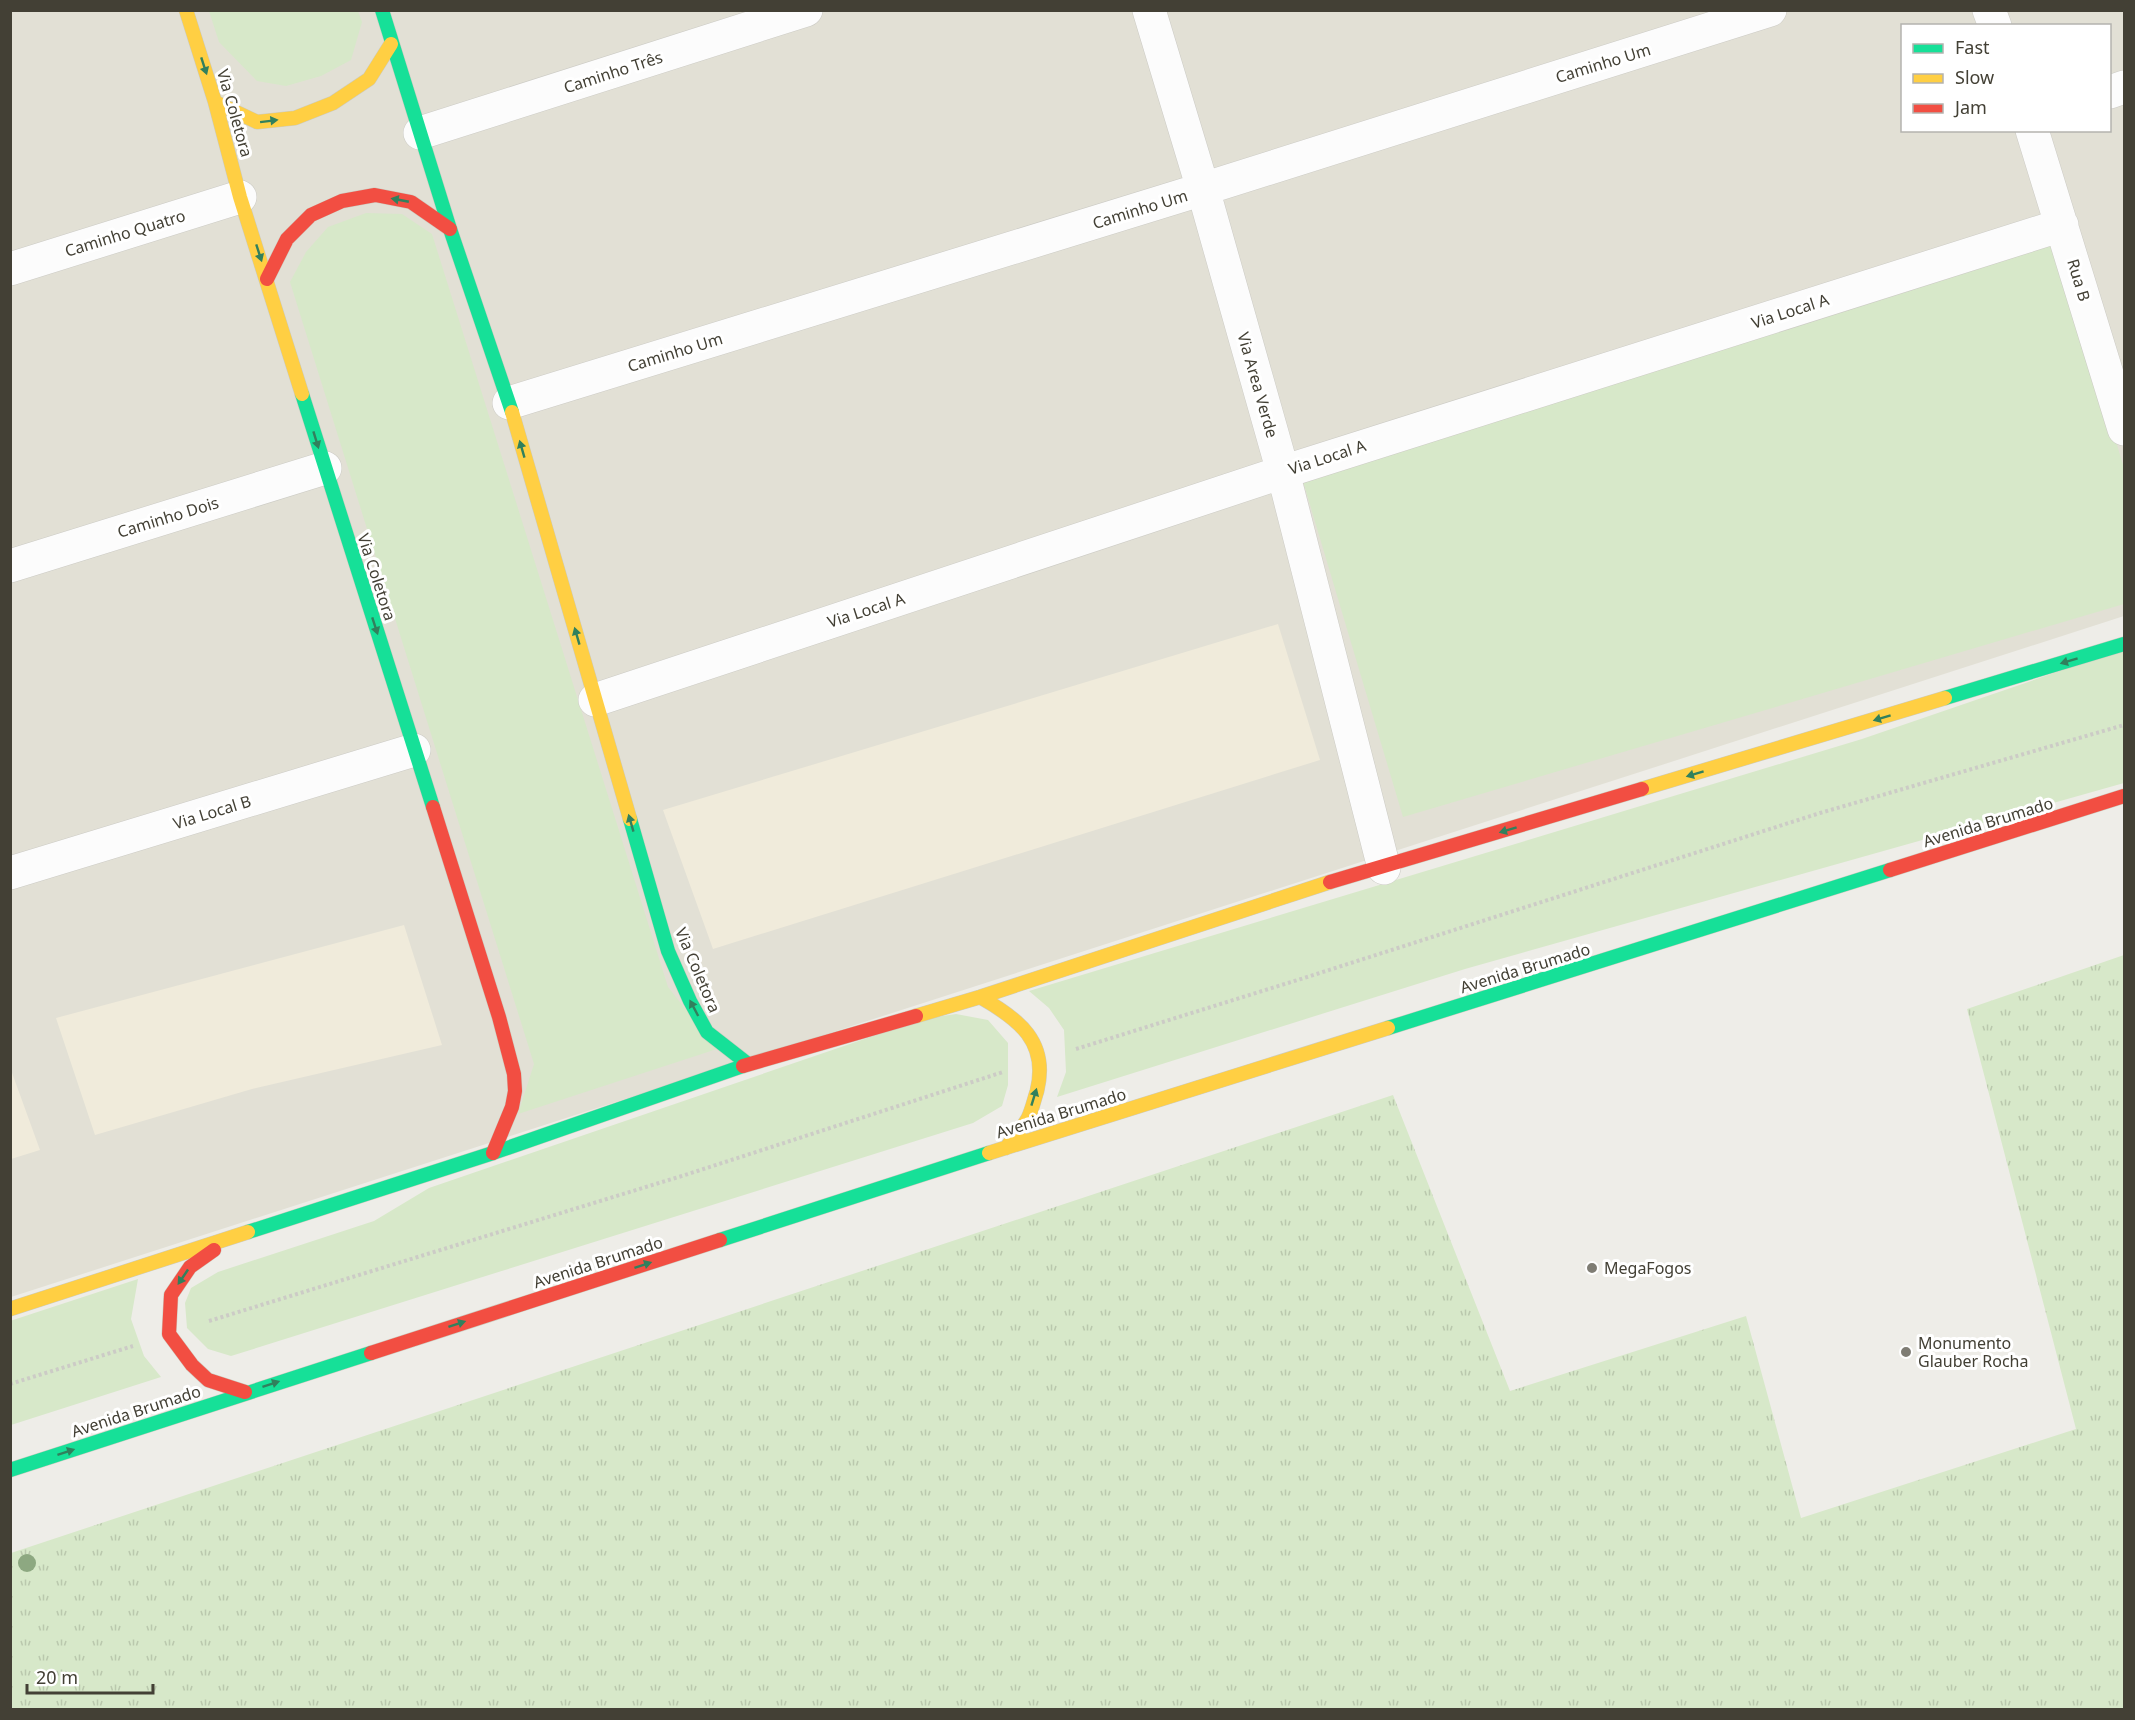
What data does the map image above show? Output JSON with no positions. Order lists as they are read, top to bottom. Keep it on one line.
{"streets":{"main road":["Via Coletora","Avenida Brumado"],"street":["Caminho Um","Caminho Três","Caminho Quatro","Rua B","Via Local A","Via Area Verde","Caminho Dois","Via Local B"]},"crossings":[["Caminho Um","Via Coletora"],["Caminho Um","Via Area Verde"],["Caminho Três","Via Coletora"],["Via Coletora","Caminho Quatro"],["Via Coletora","Via Local A"],["Via Coletora","Caminho Dois"],["Via Coletora","Via Local B"],["Rua B","Via Local A"],["Via Local A","Via Area Verde"]],"one_way":["Avenida Brumado"],"places":["MegaFogos","Monumento Glauber Rocha"],"legend":["Fast","Slow","Jam"],"scale_bar":"20 m"}
